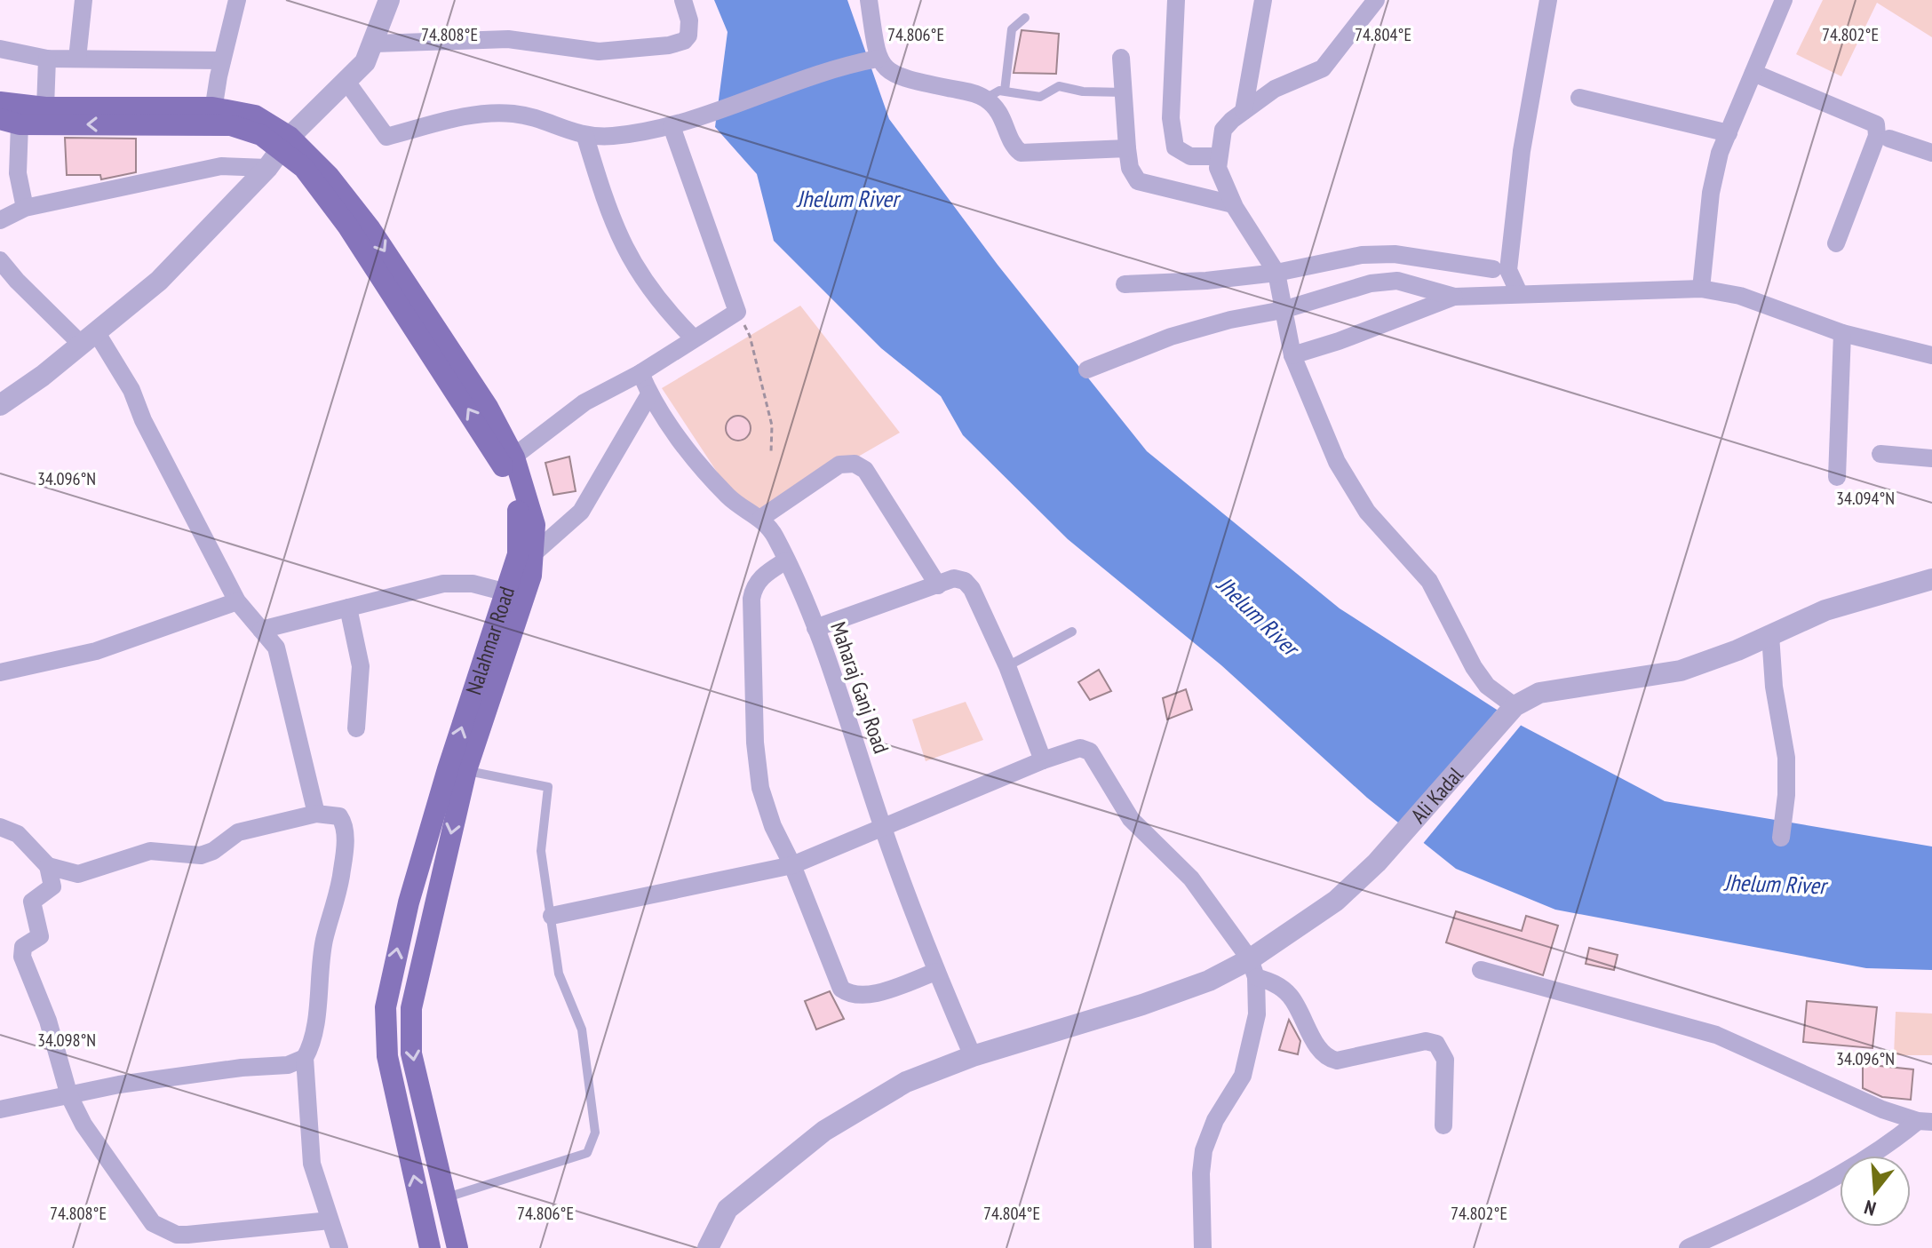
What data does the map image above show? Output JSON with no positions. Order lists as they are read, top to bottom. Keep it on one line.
{"streets":{"main road":["Nalahmar Road"],"street":["Maharaj Ganj Road","Ali Kadal"]},"crossings":[["Maharaj Ganj Road","Ali Kadal"]],"water":["Jhelum River"],"north":"bottom","coordinates":["74.808°E","74.806°E","74.804°E","74.802°E","34.096°N","34.094°N","34.098°N"]}
